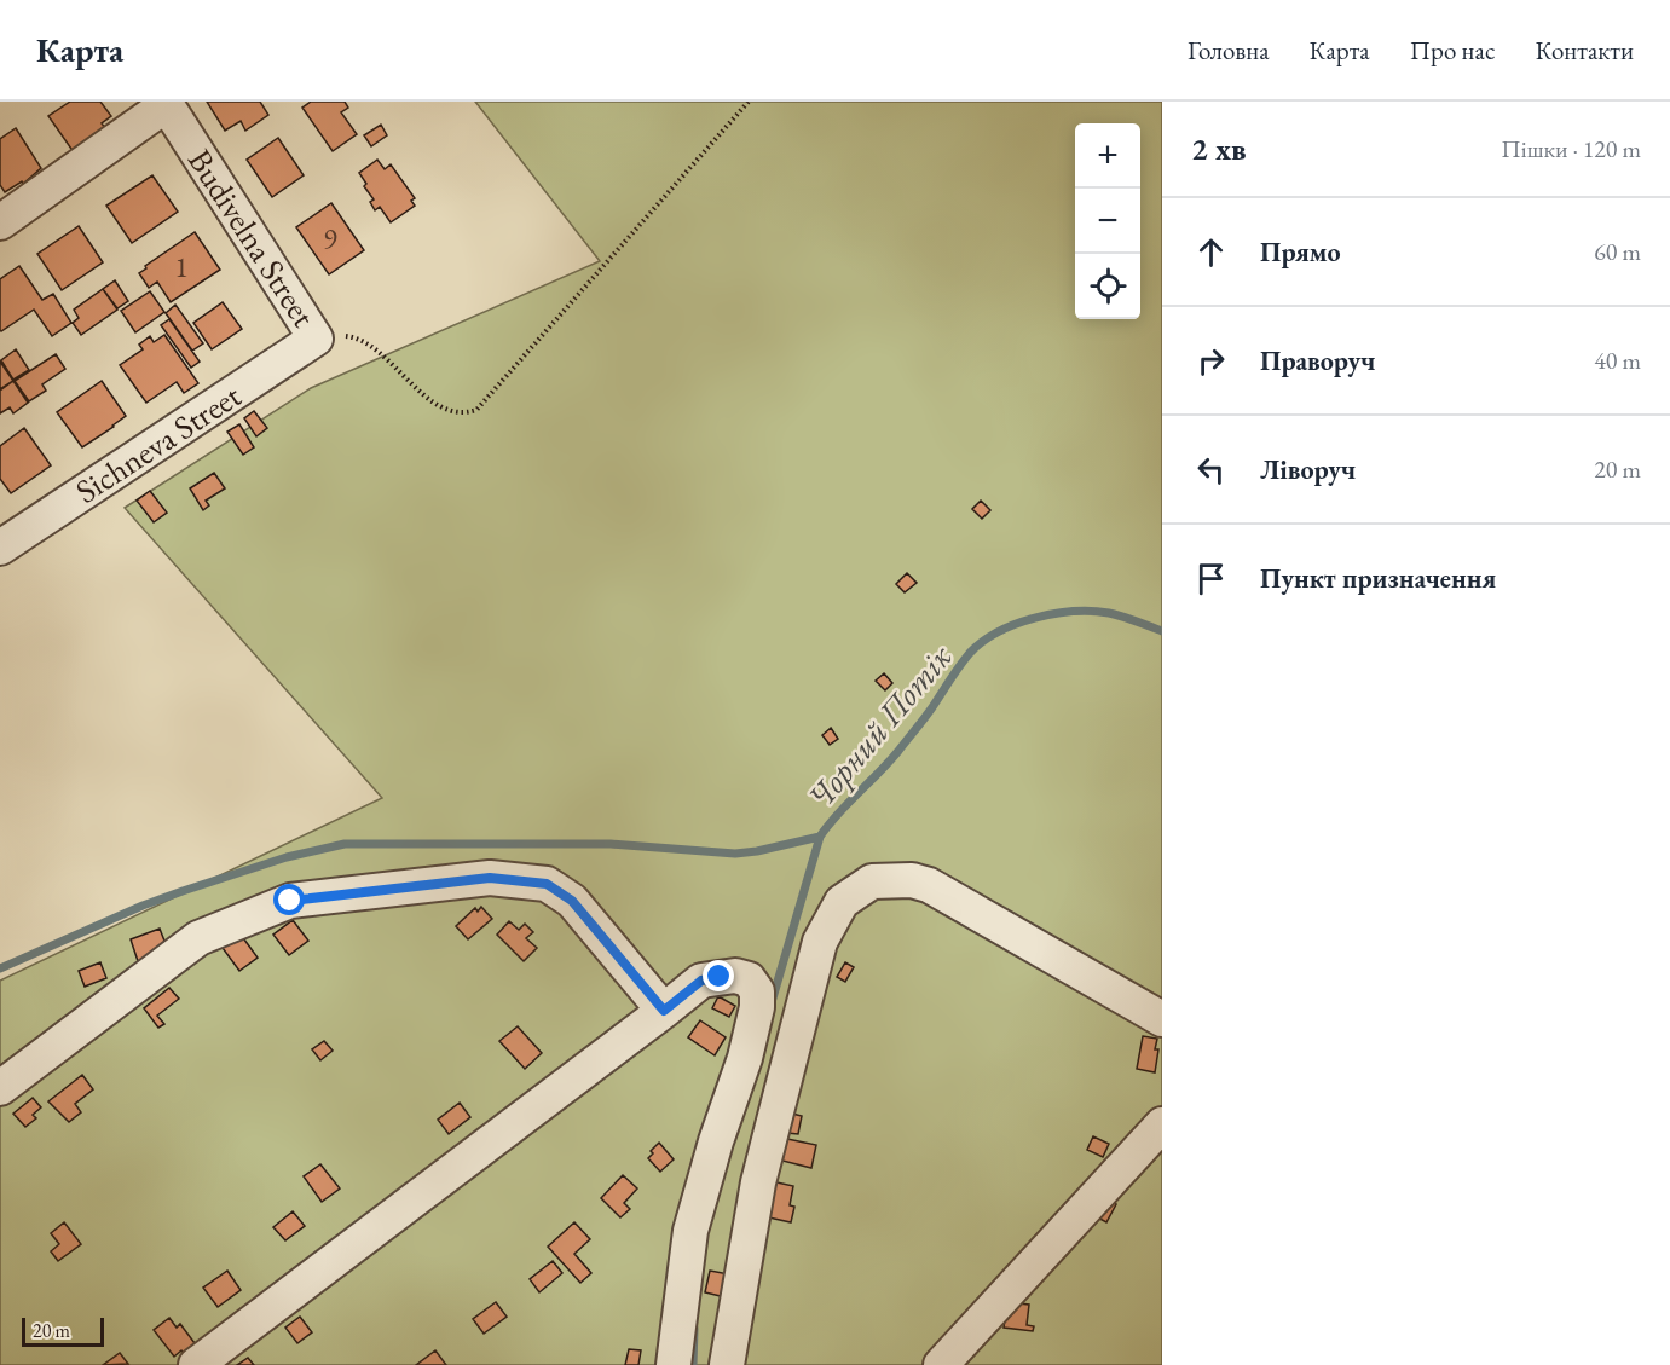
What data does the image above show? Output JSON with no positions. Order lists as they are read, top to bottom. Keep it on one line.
{"streets":{"street":["Budivelna Street","Sichneva Street"]},"crossings":[["Budivelna Street","Sichneva Street"]],"water":["Чорний Потік"],"house_numbers":["9","1"],"scale_bar":"20 m","page":{"header":"Карта","nav":["Головна","Карта","Про нас","Контакти"],"heading":["2 хв","Пішки · 120 m"],"map_buttons":["+","−"],"list":[["Прямо","60 m"],["Праворуч","40 m"],["Ліворуч","20 m"],"Пункт призначення"],"scale":"20 m"}}
